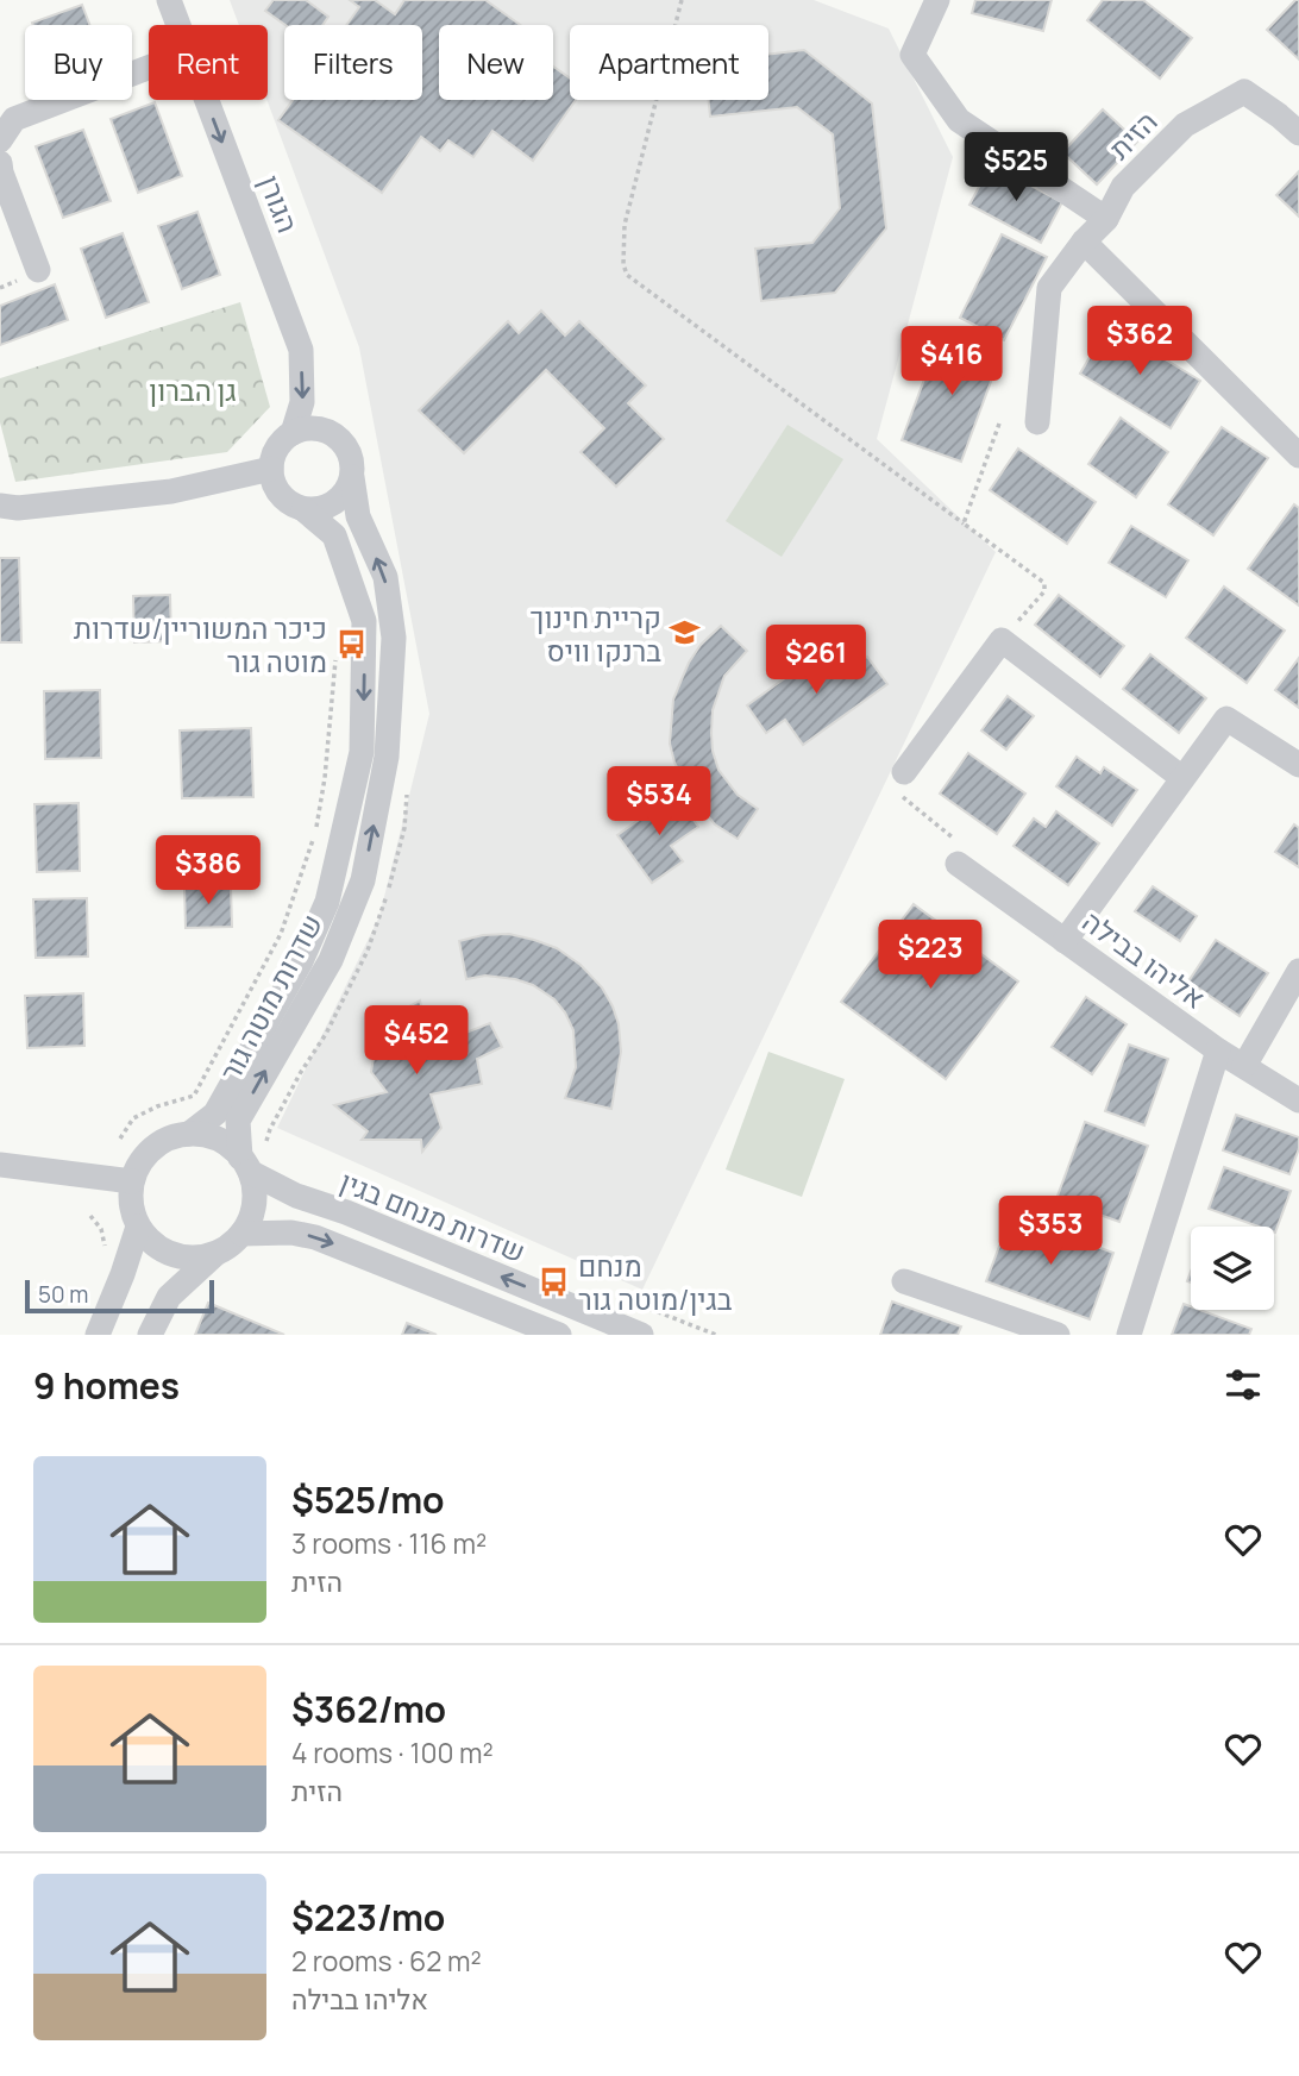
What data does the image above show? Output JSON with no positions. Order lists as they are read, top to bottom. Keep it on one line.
{"streets":{"street":["הזית","הגורן","אליהו בבילה","שדרות מוטה גור","שדרות מנחם בגין"]},"crossings":[["הגורן","שדרות מוטה גור"],["שדרות מוטה גור","שדרות מנחם בגין"]],"one_way":["הגורן"],"parks":["גן הברון"],"places":{"school or university":["קריית חינוך ברנקו וויס"],"bus stop":["כיכר המשוריין/שדרות מוטה גור","מנחם בגין/מוטה גור"]},"scale_bar":"50 m","page":{"chip":["Buy","Rent","Filters","New","Apartment"],"price":["$525","$362","$416","$261","$534","$386","$223","$452","$353"],"scale":"50 m","heading":"9 homes","list":[{"name":"$525/mo","note":"3 rooms · 116 m² · הזית"},{"name":"$362/mo","note":"4 rooms · 100 m² · הזית"},{"name":"$223/mo","note":"2 rooms · 62 m² · אליהו בבילה"}]}}
